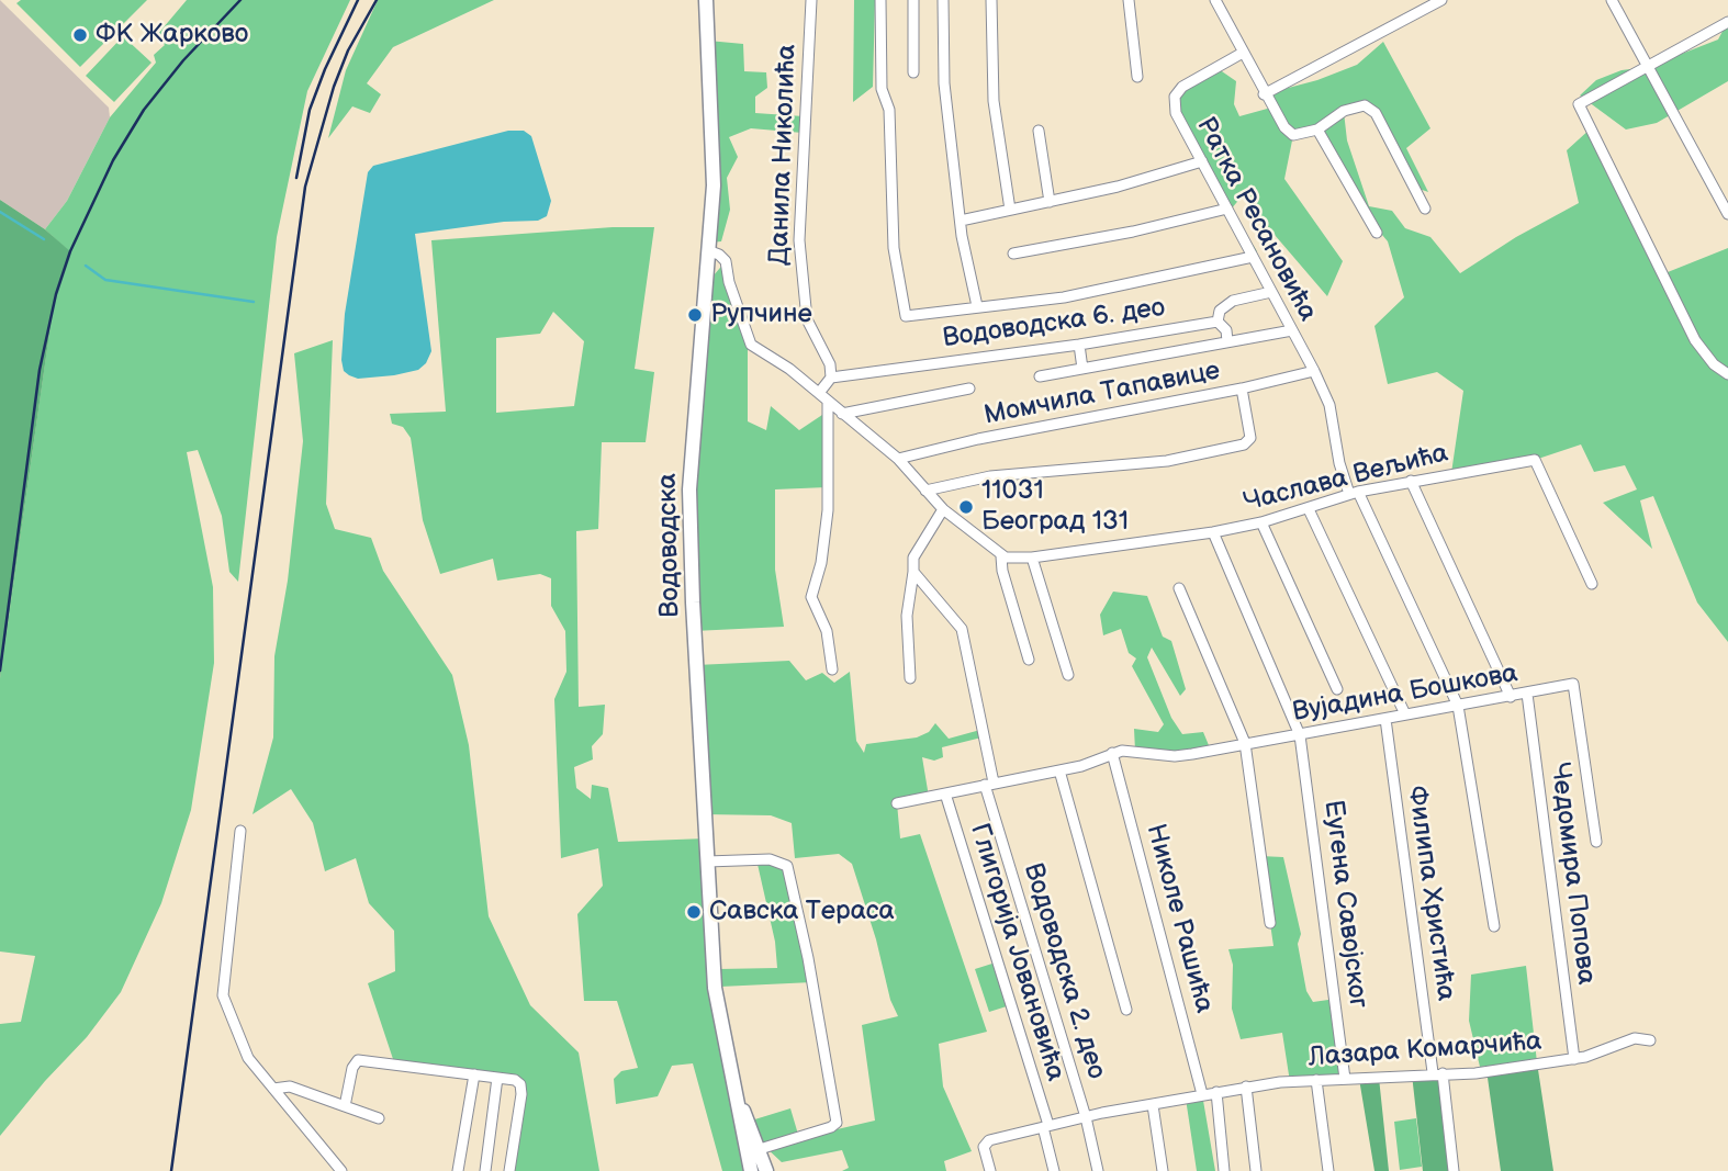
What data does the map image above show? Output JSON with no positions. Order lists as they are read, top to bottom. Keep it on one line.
{"streets":{"main road":["Водоводска"],"street":["Данила Николића","Ратка Ресановића","Водоводска 6. део","Момчила Тапавице","Часлава Вељића","Вујадина Бошкова","Чедомира Попова","Филипа Христића","Еугена Савојског","Николе Рашића","Глигорија Јовановића","Водоводска 2. део","Лазара Комарчића"]},"crossings":[["Данила Николића","Водоводска 6. део"],["Ратка Ресановића","Момчила Тапавице"],["Ратка Ресановића","Часлава Вељића"],["Ратка Ресановића","Вујадина Бошкова"],["Часлава Вељића","Еугена Савојског"],["Вујадина Бошкова","Чедомира Попова"],["Вујадина Бошкова","Филипа Христића"],["Вујадина Бошкова","Еугена Савојског"],["Вујадина Бошкова","Николе Рашића"],["Вујадина Бошкова","Глигорија Јовановића"],["Вујадина Бошкова","Водоводска 2. део"],["Чедомира Попова","Лазара Комарчића"],["Филипа Христића","Лазара Комарчића"],["Еугена Савојског","Лазара Комарчића"],["Николе Рашића","Лазара Комарчића"],["Глигорија Јовановића","Лазара Комарчића"],["Водоводска 2. део","Лазара Комарчића"]],"places":["ФК Жарково","Рупчине","11031 Београд 131","Савска Тераса"]}
